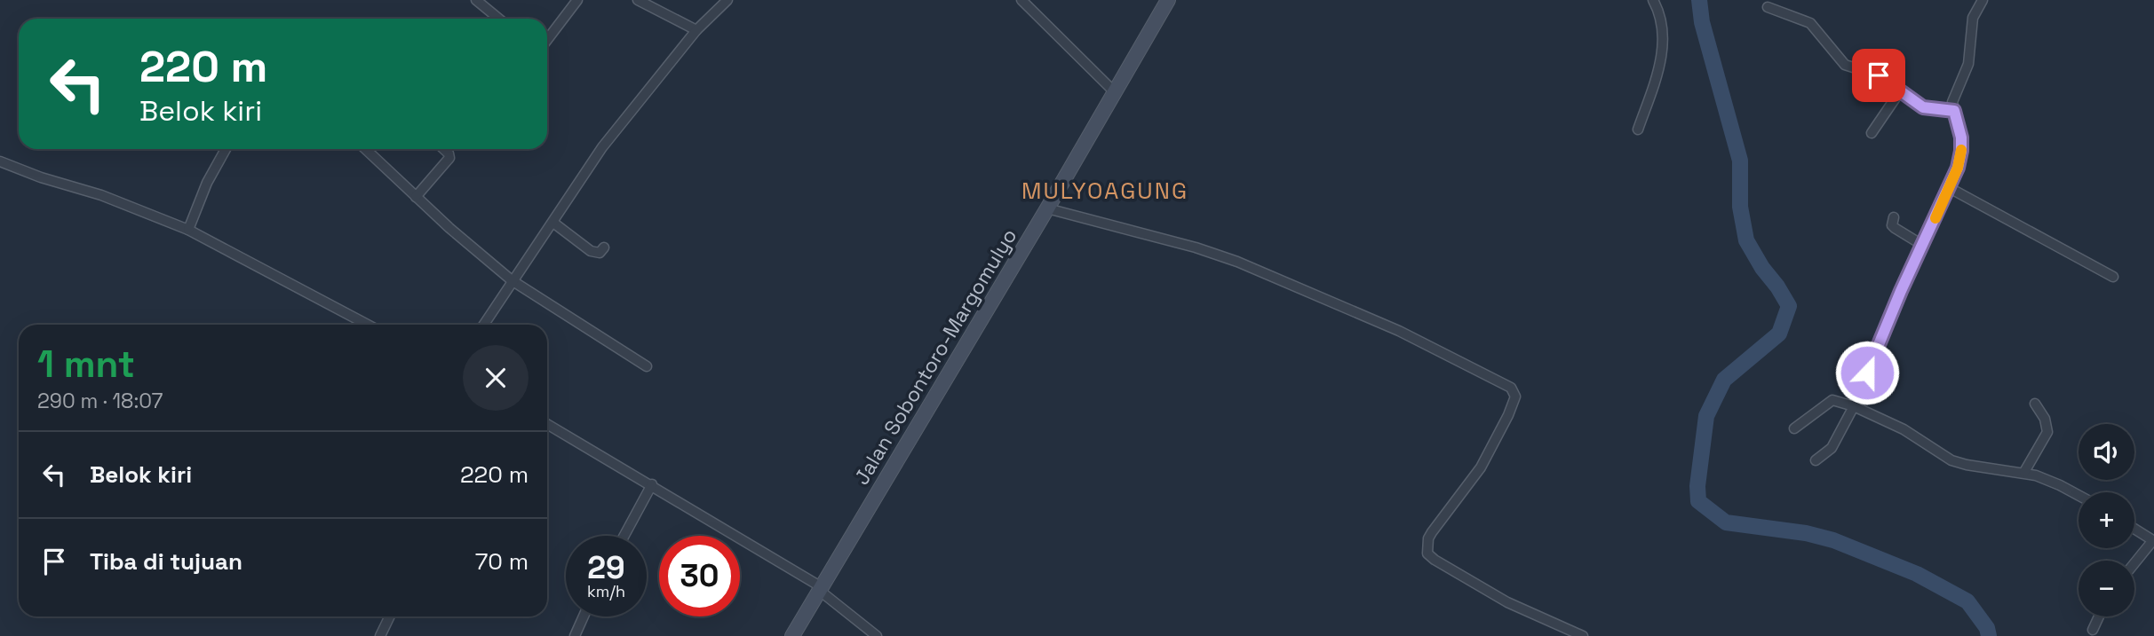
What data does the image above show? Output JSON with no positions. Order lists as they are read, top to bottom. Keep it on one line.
{"streets":{"street":["Jalan Sobontoro-Margomulyo"]},"districts":["MULYOAGUNG"],"page":{"turn":["220 m","Belok kiri"],"heading":["1 mnt","290 m · 18:07"],"map_buttons":["+","−"],"list":[{"name":"Belok kiri","value":"220 m"},{"name":"Tiba di tujuan","value":"70 m"}],"speed":"29 km/h","limit":"30"}}
